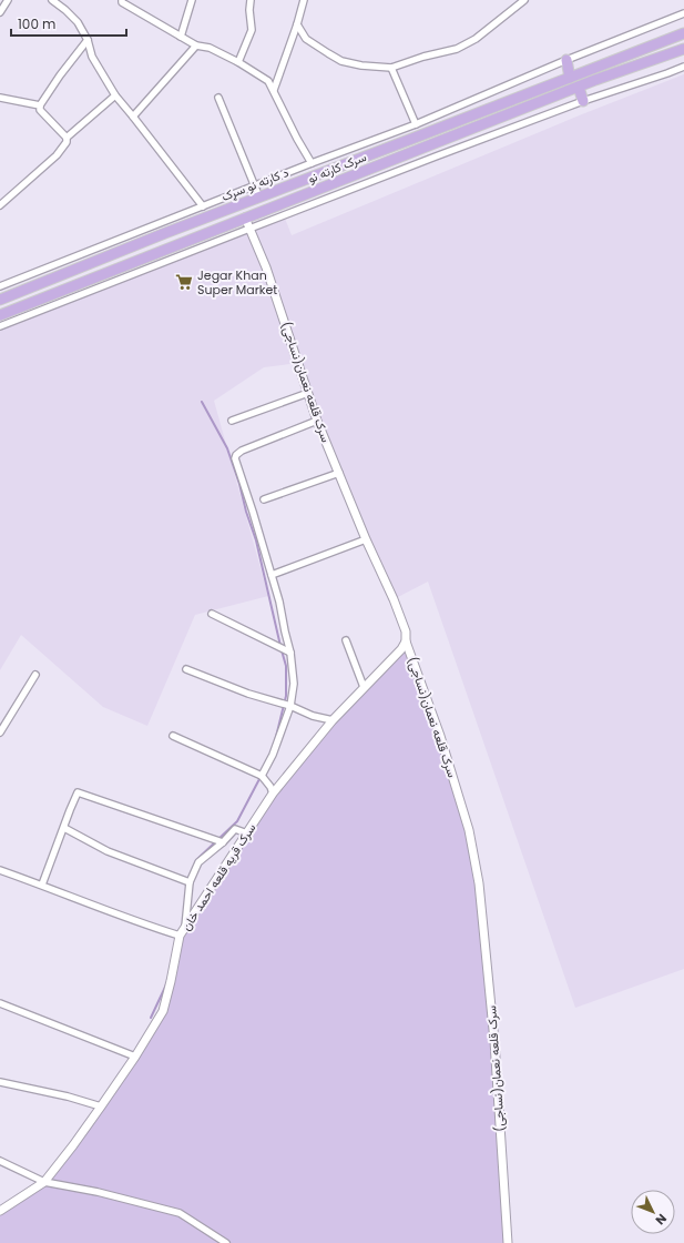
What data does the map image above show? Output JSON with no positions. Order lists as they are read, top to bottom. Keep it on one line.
{"streets":{"highway":["سرک کارته نو","د کارته نو سړک"],"street":["سرک قلعه نعمان(نساجی)","سرک قریه قلعه احمد خان"]},"crossings":[["سرک کارته نو","سرک قلعه نعمان(نساجی)"],["سرک قلعه نعمان(نساجی)","سرک قریه قلعه احمد خان"]],"places":{"supermarket":["Jegar Khan Super Market"]},"scale_bar":"100 m","north":"bottom right"}
